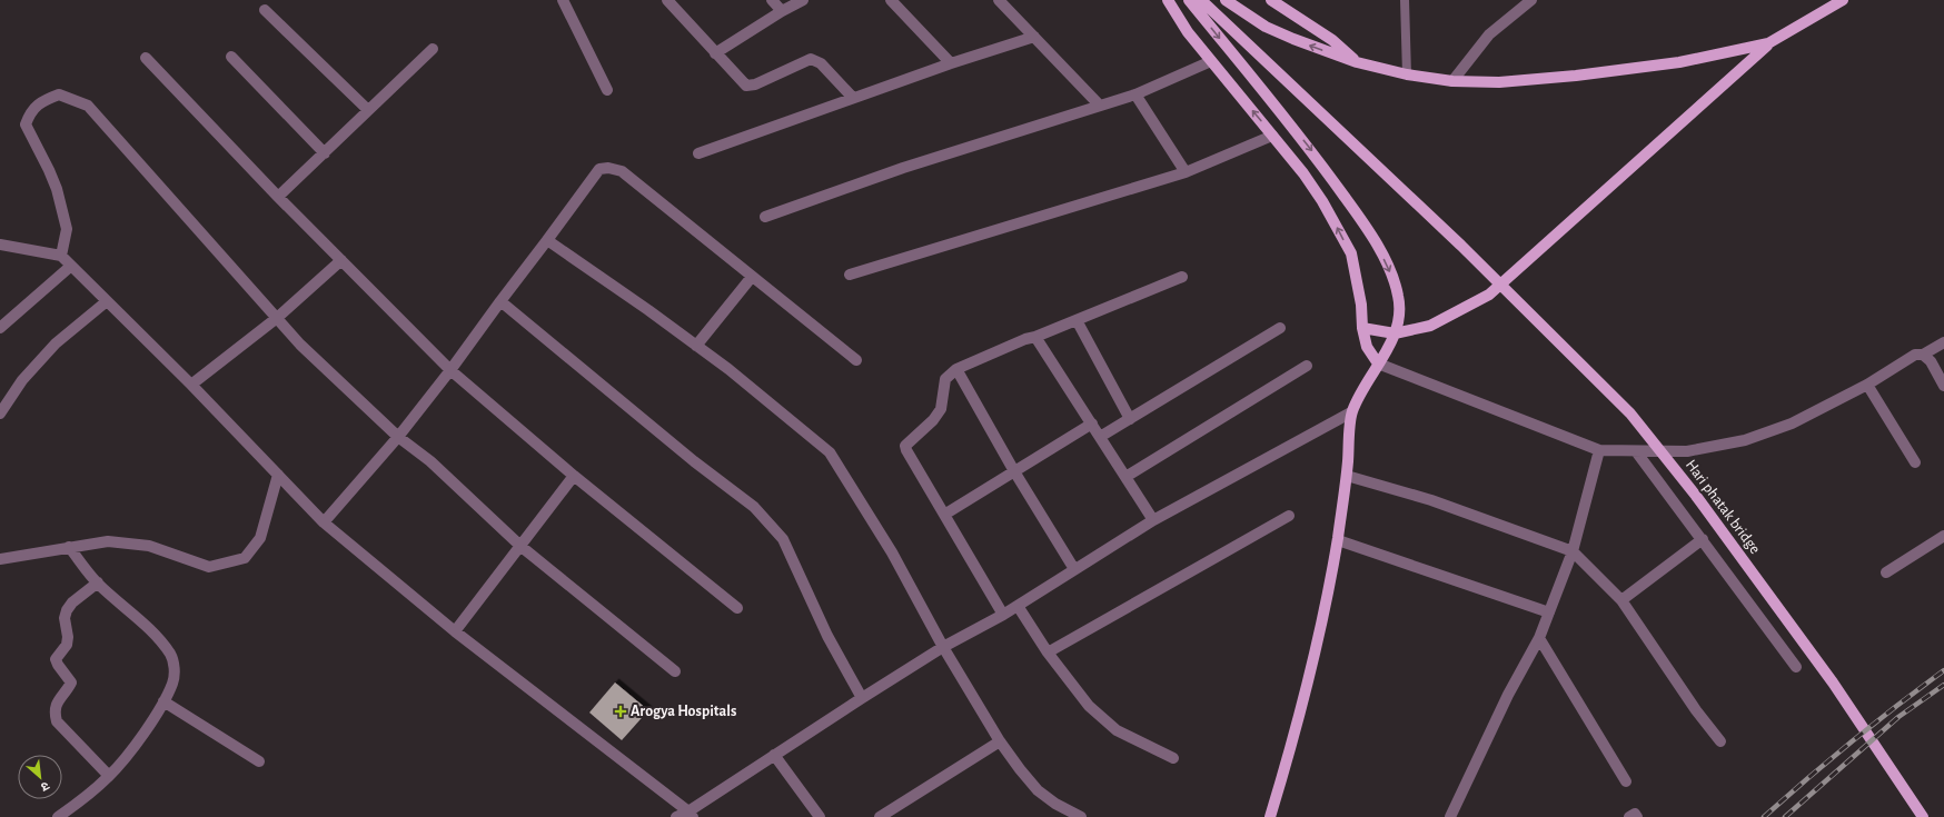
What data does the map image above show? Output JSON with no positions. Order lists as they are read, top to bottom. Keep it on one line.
{"streets":{"main road":["Hari phatak bridge"]},"places":{"health":["Arogya Hospitals"]},"north":"bottom right"}
